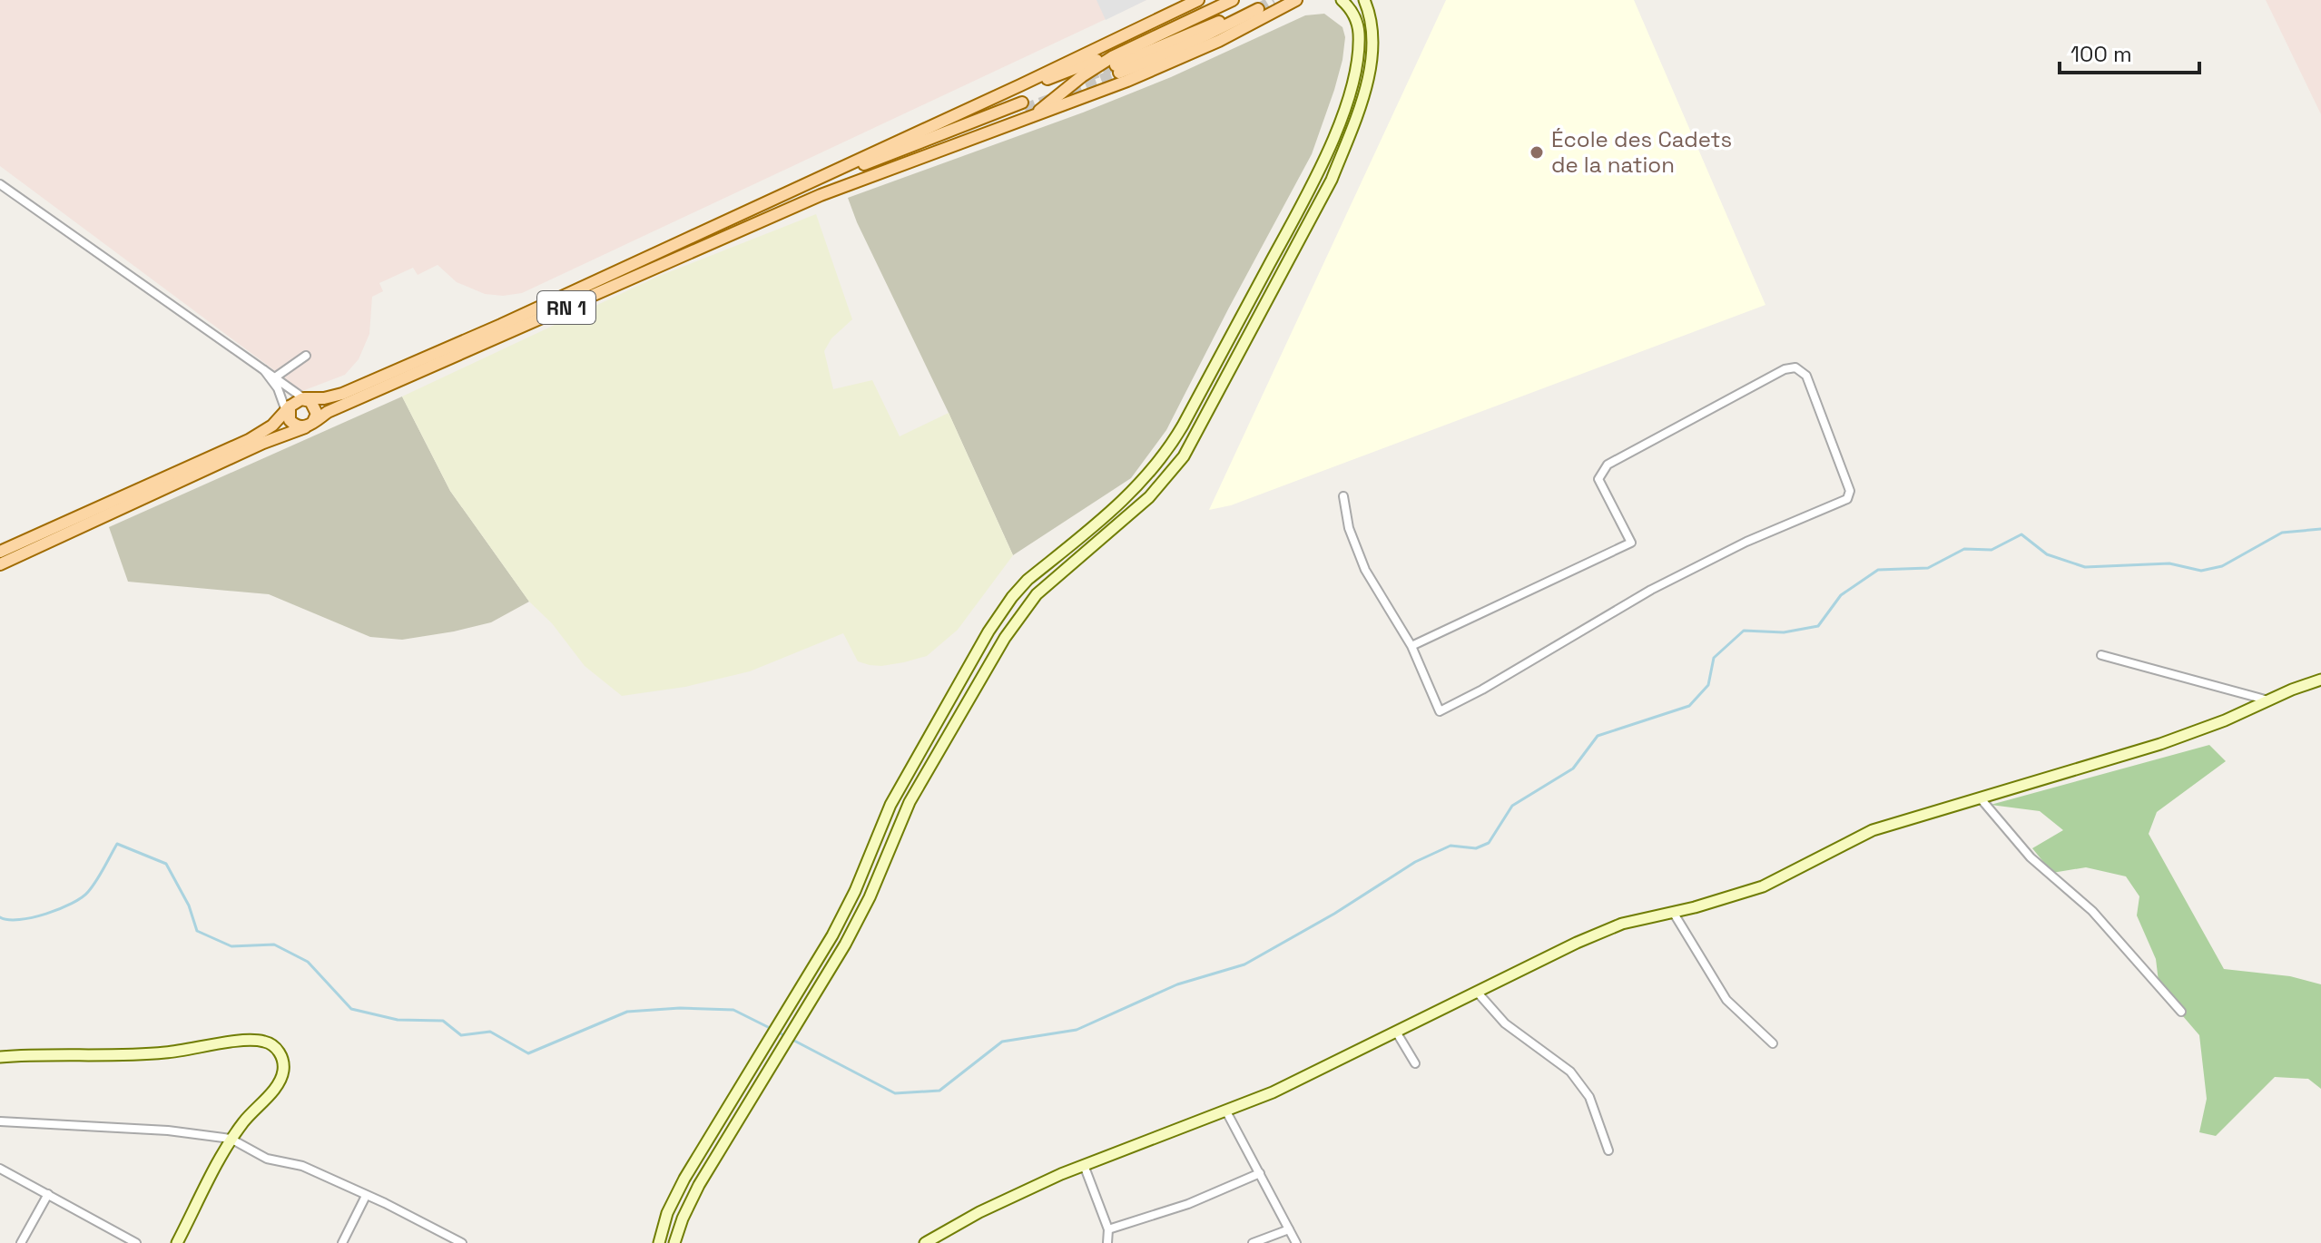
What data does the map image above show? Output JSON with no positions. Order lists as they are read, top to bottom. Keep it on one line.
{"streets":{"main road":["RN 1"]},"places":["École des Cadets de la nation"],"scale_bar":"100 m"}
